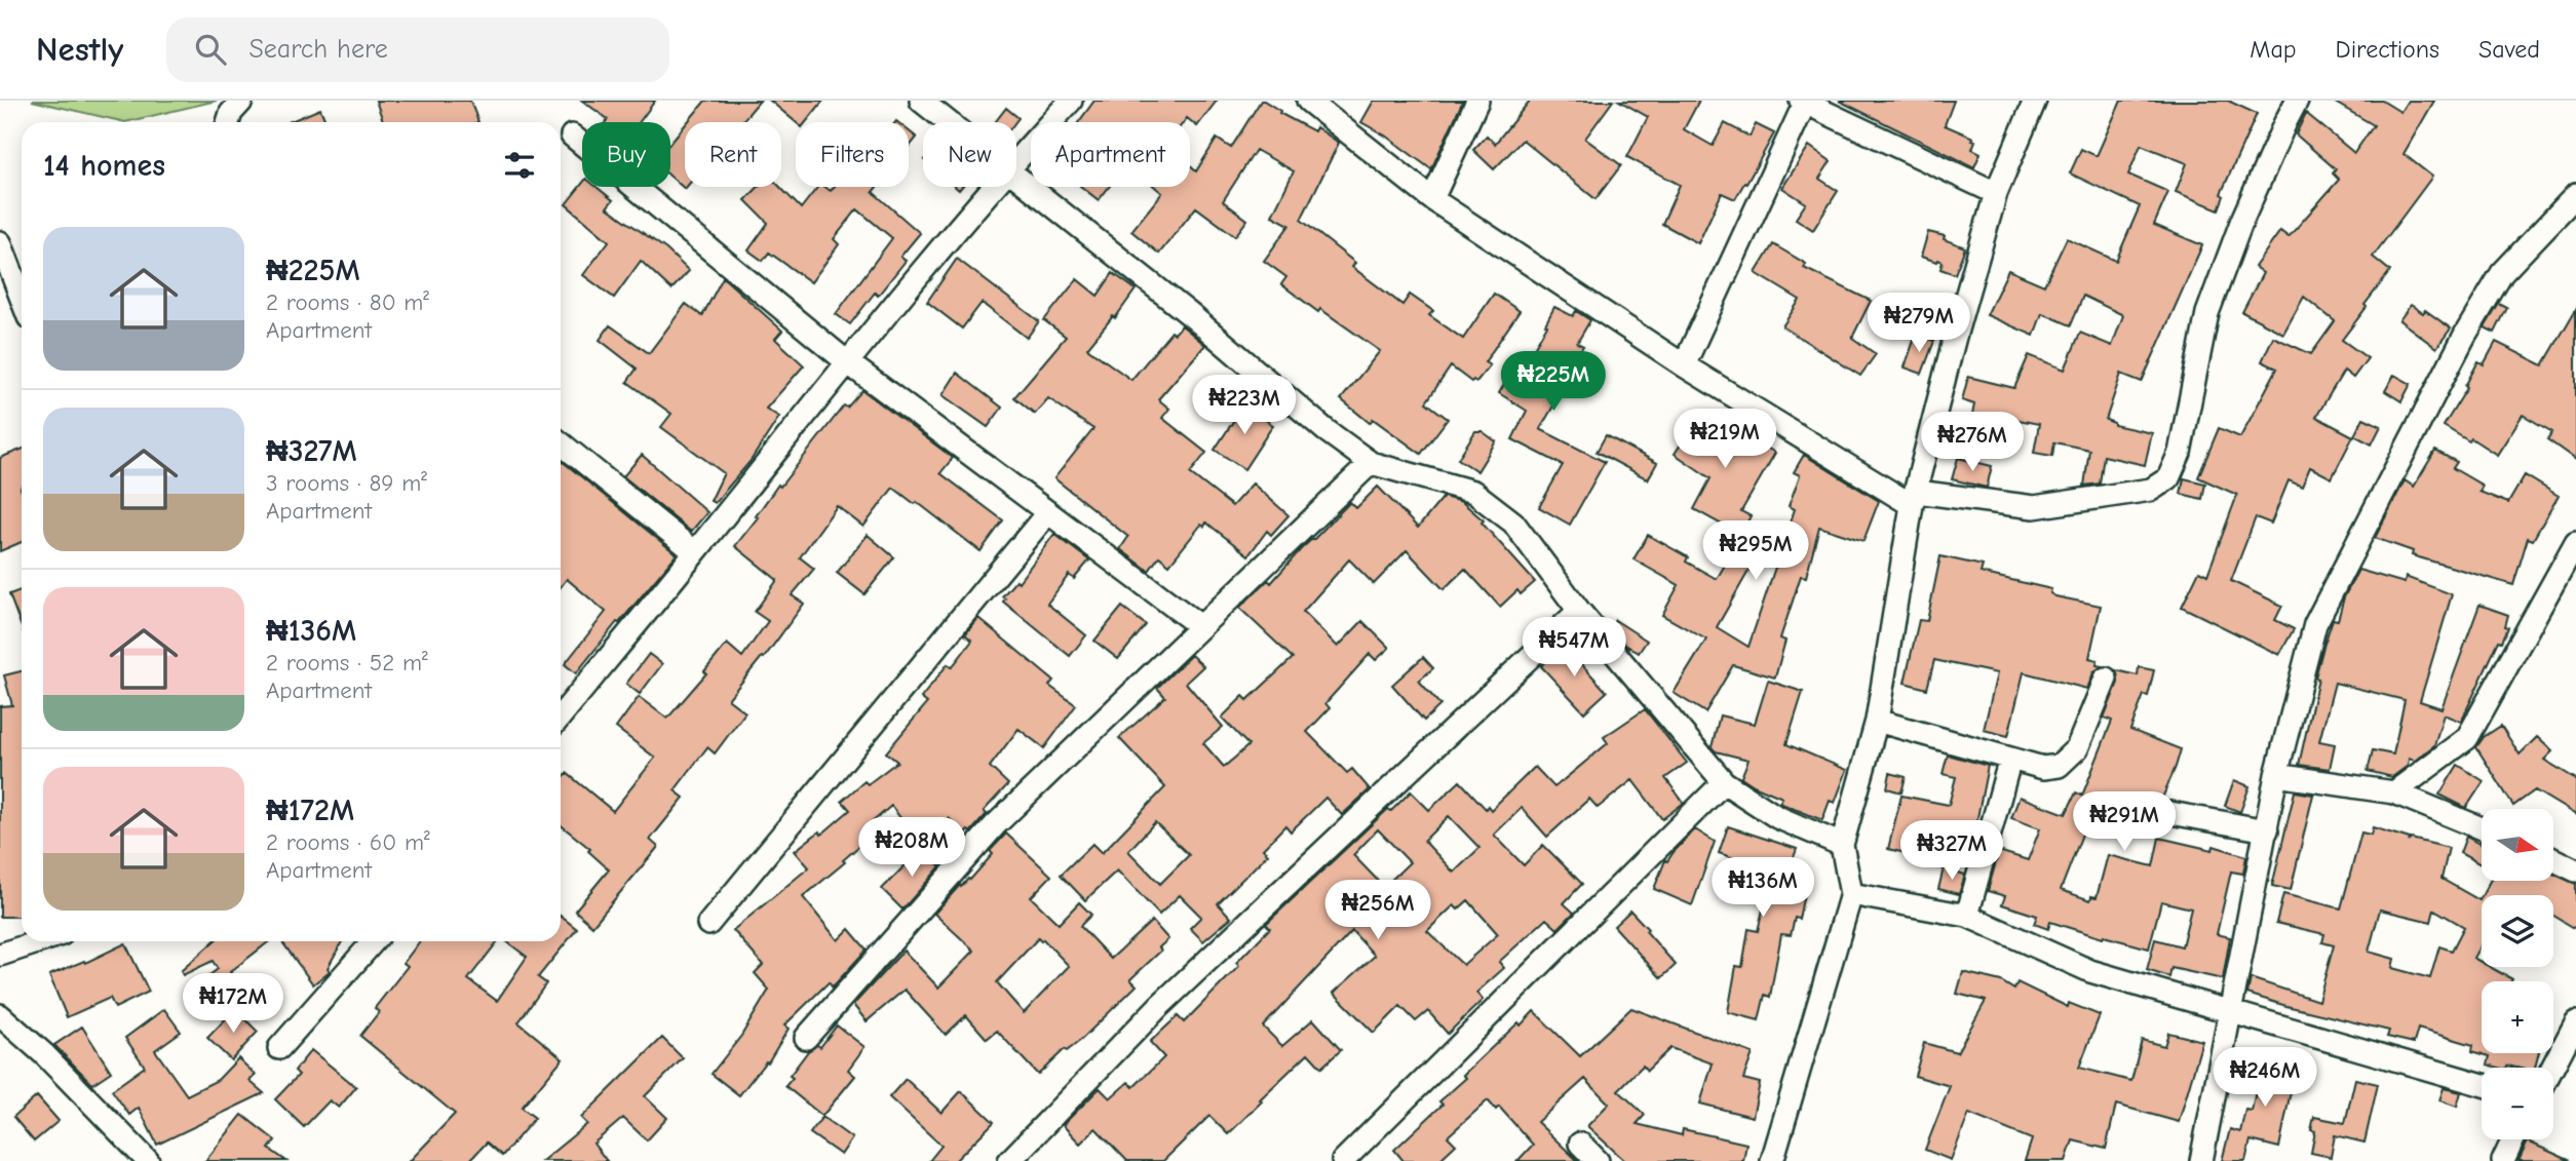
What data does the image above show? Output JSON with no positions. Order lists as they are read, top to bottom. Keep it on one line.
{"north":"right","page":{"header":"Nestly","search":"Search here","nav":["Map","Directions","Saved"],"chip":["Buy","Rent","Filters","New","Apartment"],"heading":"14 homes","list":[{"name":"₦225M","note":"2 rooms · 80 m² · Apartment"},{"name":"₦327M","note":"3 rooms · 89 m² · Apartment"},{"name":"₦136M","note":"2 rooms · 52 m² · Apartment"},{"name":"₦172M","note":"2 rooms · 60 m² · Apartment"}],"price":["₦279M","₦225M","₦223M","₦219M","₦276M","₦295M","₦547M","₦291M","₦208M","₦327M","₦136M","₦256M","₦172M","₦246M"],"map_buttons":["+","−"]}}
